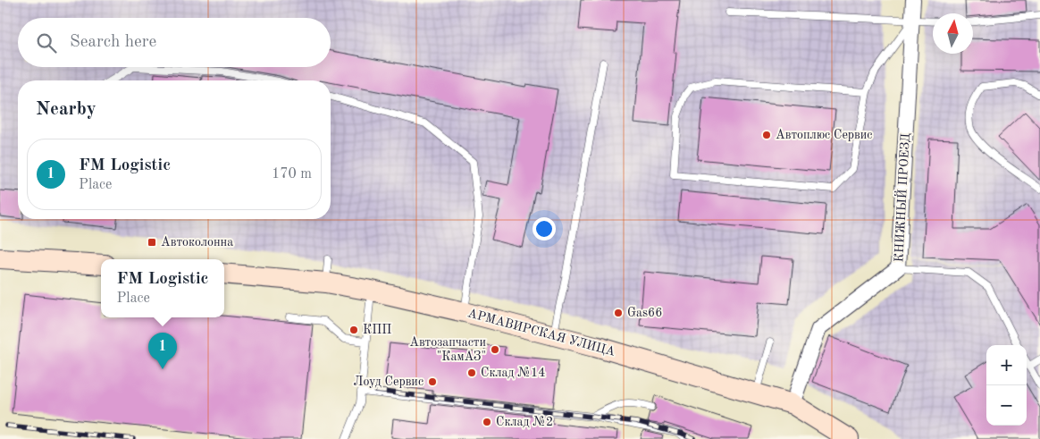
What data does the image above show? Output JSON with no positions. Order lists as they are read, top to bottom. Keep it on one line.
{"streets":{"main road":["АРМАВИРСКАЯ УЛИЦА"],"street":["КНИЖНЫЙ ПРОЕЗД"]},"crossings":[["КНИЖНЫЙ ПРОЕЗД","АРМАВИРСКАЯ УЛИЦА"]],"places":{"other":["Автоплюс Сервис","Gas66","КПП","Автозапчасти \"КамАЗ\"","Склад №14","Лоуд Сервис","Склад №2"],"transit":["Автоколонна"]},"north":"top","page":{"search":"Search here","heading":"Nearby","list":[{"mark":"1","name":"FM Logistic","note":"Place","value":"170 m"}],"popup":["FM Logistic","Place"],"pins":"1","map_buttons":["+","−"]}}
